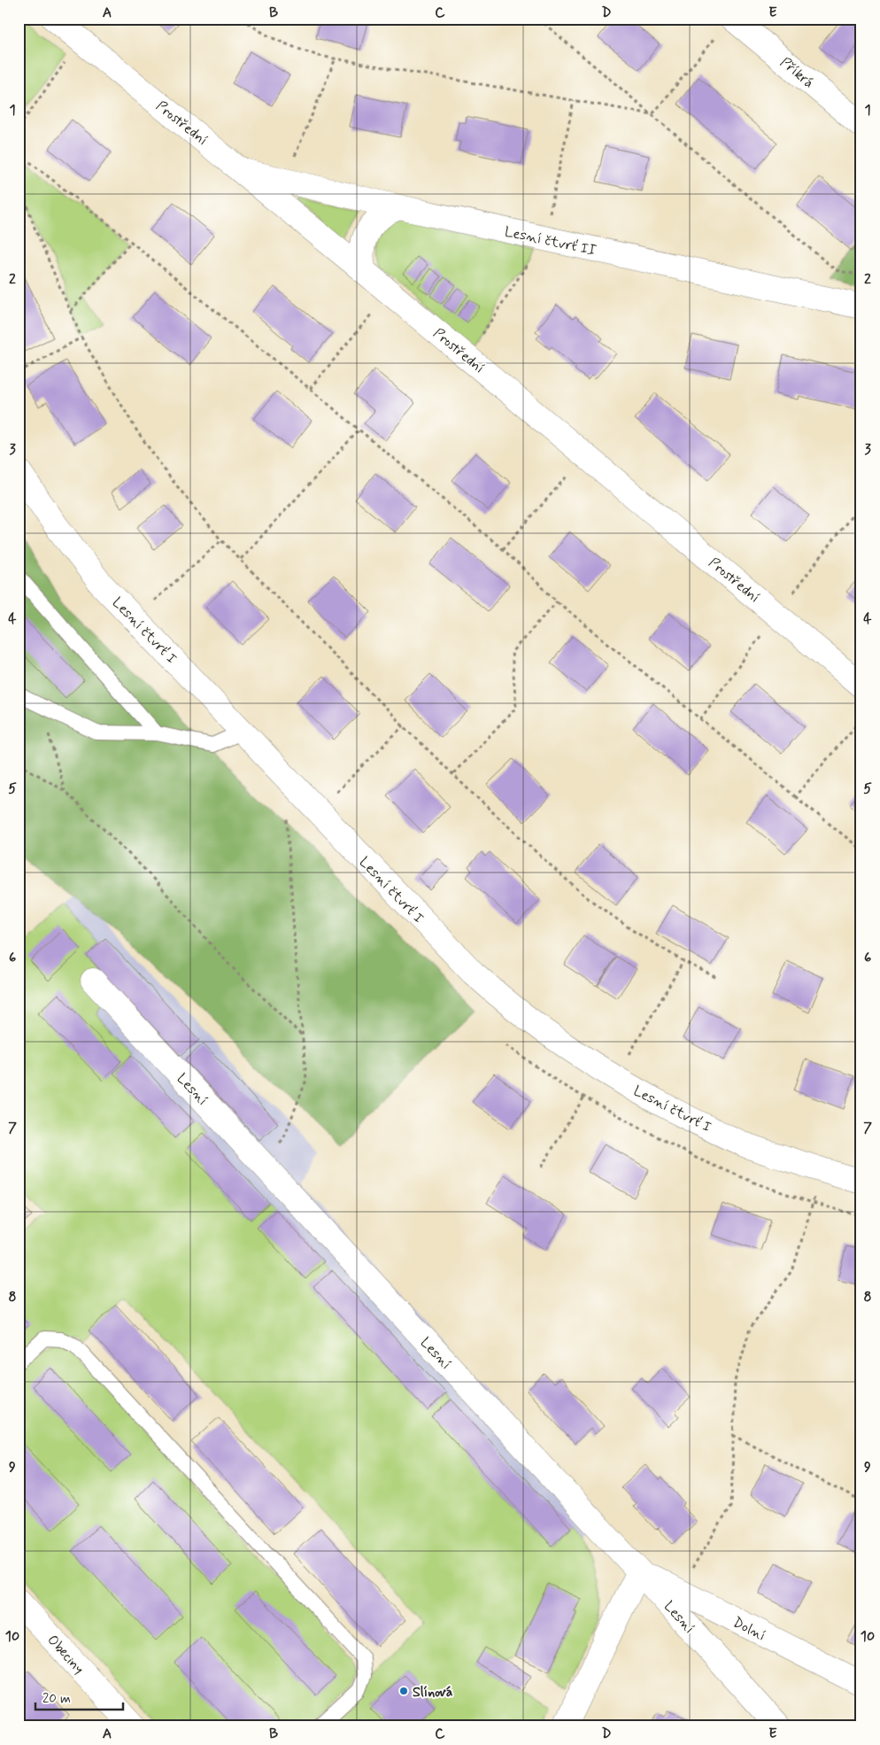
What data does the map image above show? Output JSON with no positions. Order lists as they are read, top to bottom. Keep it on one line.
{"streets":{"street":["Příkrá","Prostřední","Lesní čtvrť II","Lesní čtvrť I","Lesní","Dolní","Obeciny"]},"crossings":[["Prostřední","Lesní čtvrť II"],["Lesní","Dolní"]],"places":["Slínová"],"scale_bar":"20 m","grid":{"columns":["A","B","C","D","E"],"rows":["1","2","3","4","5","6","7","8","9","10"]}}
